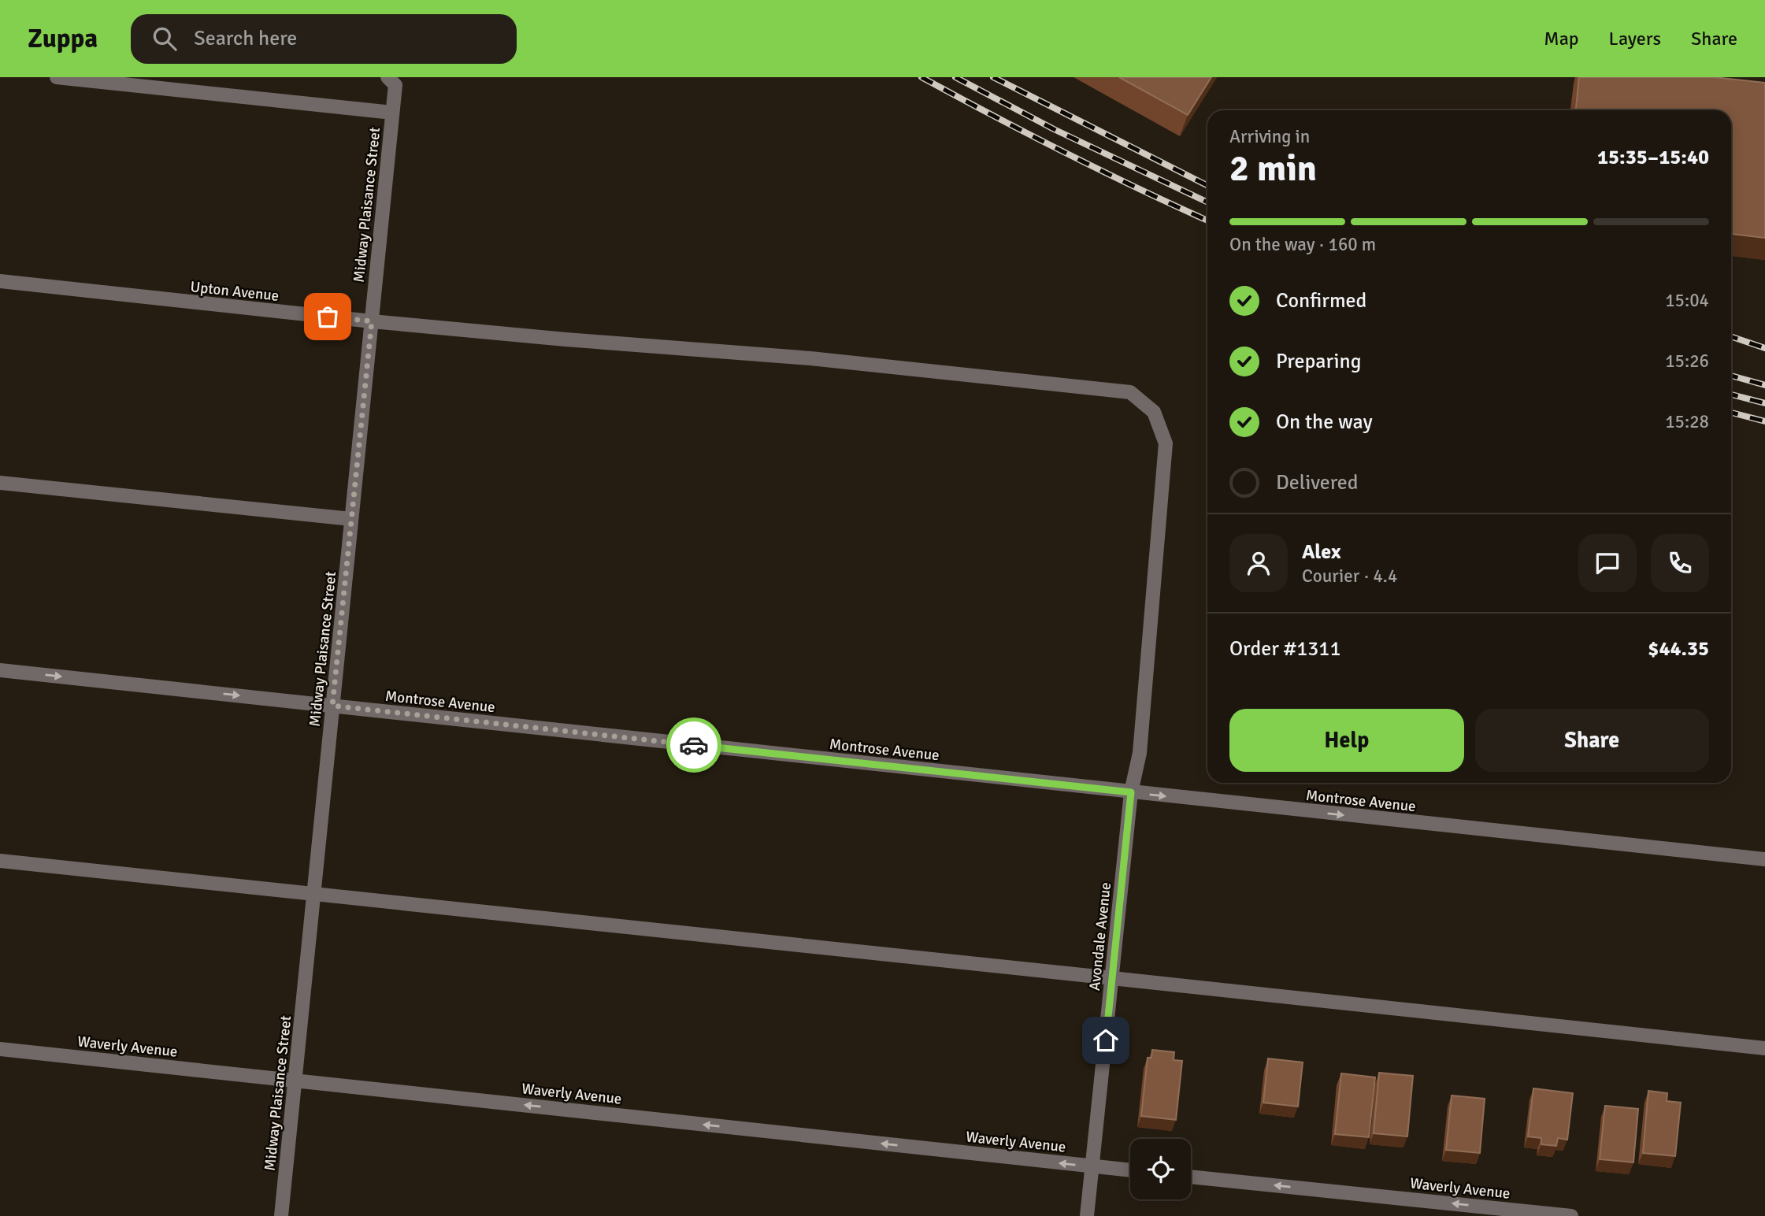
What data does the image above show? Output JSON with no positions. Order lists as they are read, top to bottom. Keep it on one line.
{"streets":{"street":["Midway Plaisance Street","Upton Avenue","Montrose Avenue","Avondale Avenue","Waverly Avenue"]},"crossings":[["Midway Plaisance Street","Upton Avenue"],["Midway Plaisance Street","Montrose Avenue"],["Midway Plaisance Street","Waverly Avenue"],["Upton Avenue","Avondale Avenue"],["Montrose Avenue","Avondale Avenue"],["Avondale Avenue","Waverly Avenue"]],"one_way":["Montrose Avenue","Waverly Avenue"],"page":{"header":"Zuppa","search":"Search here","nav":["Map","Layers","Share"],"heading":["2 min","Arriving in","15:35–15:40"],"panel":["Alex","Courier · 4.4","Order #1311","$44.35"],"bar":"On the way · 160 m","list":[["Confirmed","15:04"],["Preparing","15:26"],["On the way","15:28"],"Delivered"],"buttons":["Help","Share"]}}
